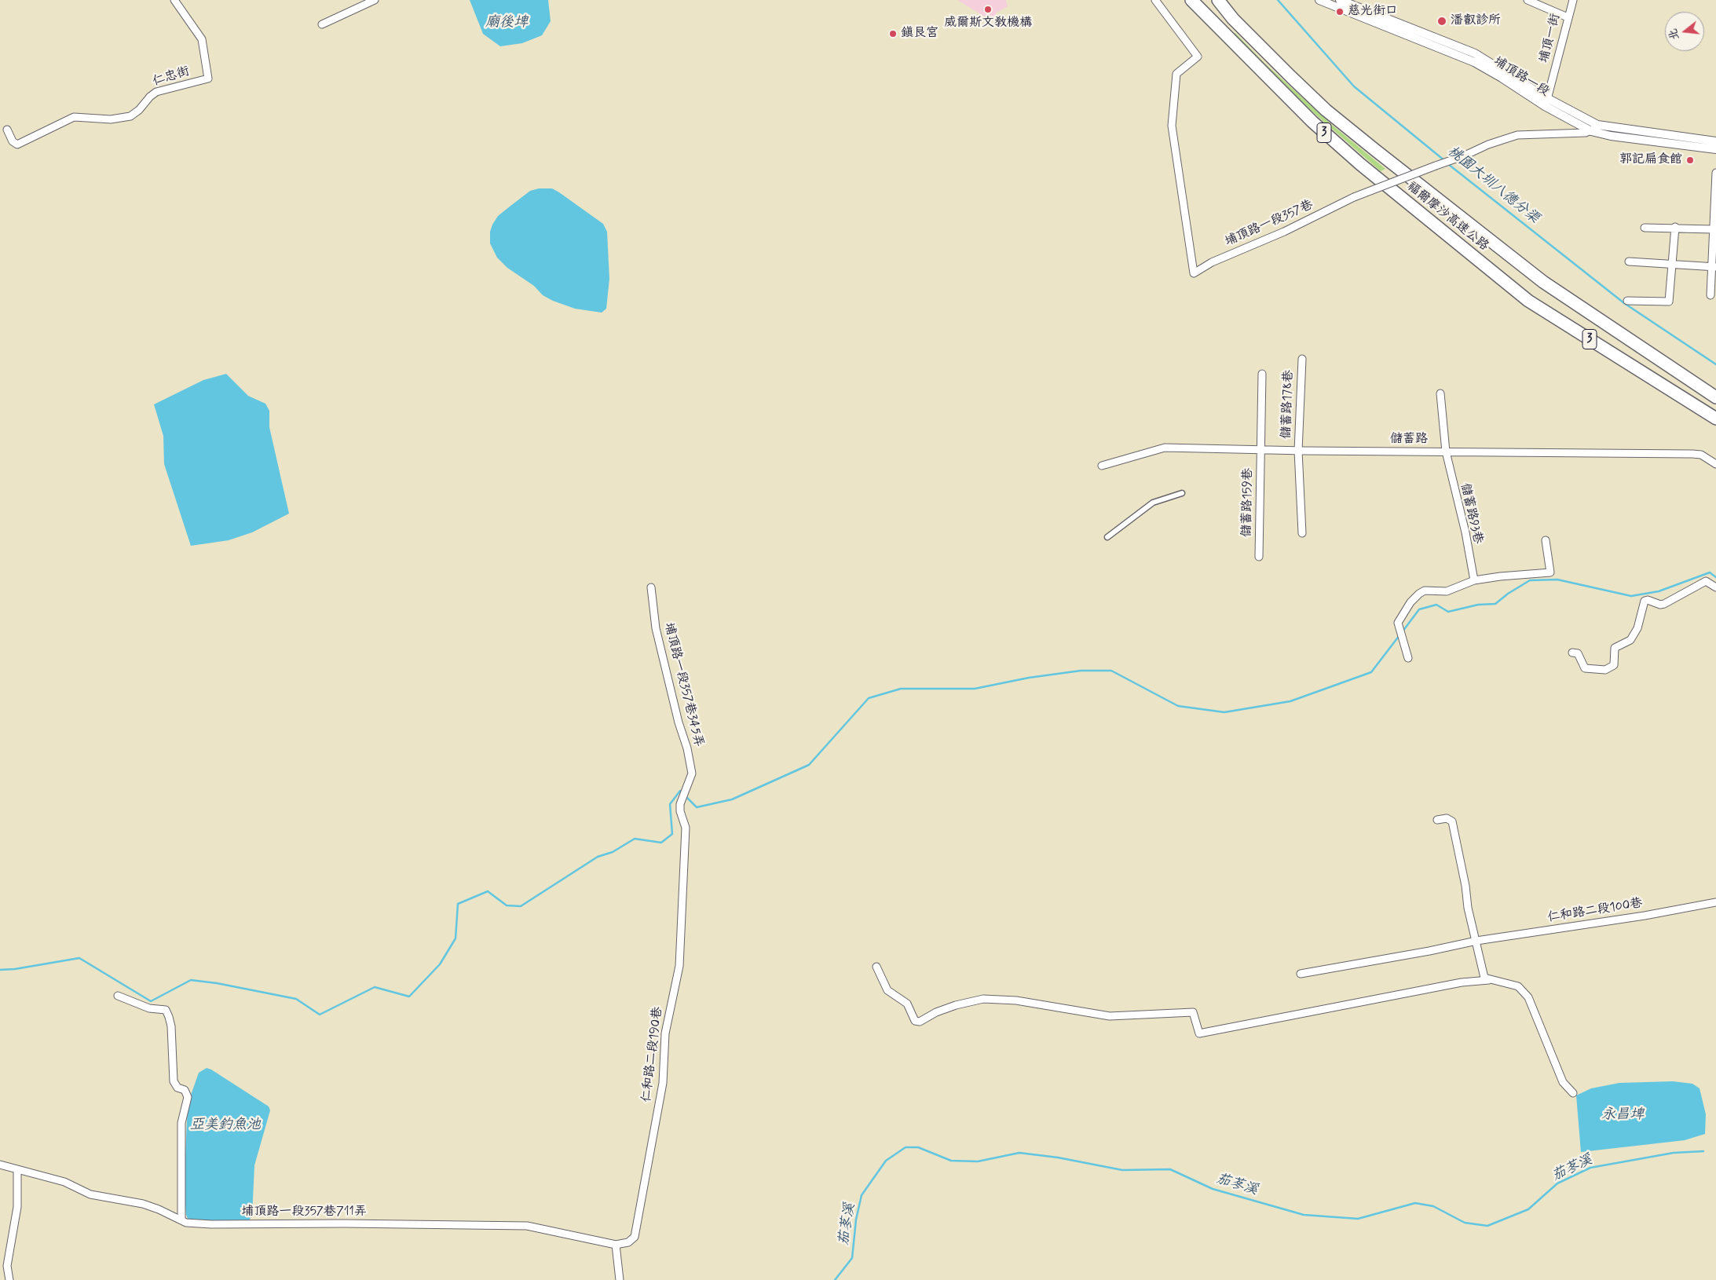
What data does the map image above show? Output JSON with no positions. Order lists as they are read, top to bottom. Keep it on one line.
{"streets":{"highway":["3","福爾摩沙高速公路"],"street":["埔頂一街","仁忠街","埔頂路一段","埔頂路一段357巷","儲蓄路178巷","儲蓄路","儲蓄路159巷","儲蓄路93巷","埔頂路一段357巷345弄","仁和路二段100巷","仁和路二段190巷","埔頂路一段357巷711弄"]},"crossings":[["埔頂一街","埔頂路一段"],["埔頂路一段","埔頂路一段357巷"],["儲蓄路178巷","儲蓄路"],["儲蓄路","儲蓄路159巷"],["儲蓄路","儲蓄路93巷"],["埔頂路一段357巷345弄","仁和路二段190巷"],["仁和路二段190巷","埔頂路一段357巷711弄"]],"water":["廟後埤","桃園大圳八德分渠","永昌埤","亞美釣魚池","茄苳溪"],"places":["威爾斯文教機構","慈光街口","潘叡診所","鎮艮宮","郭記扁食館"],"north":"left"}
